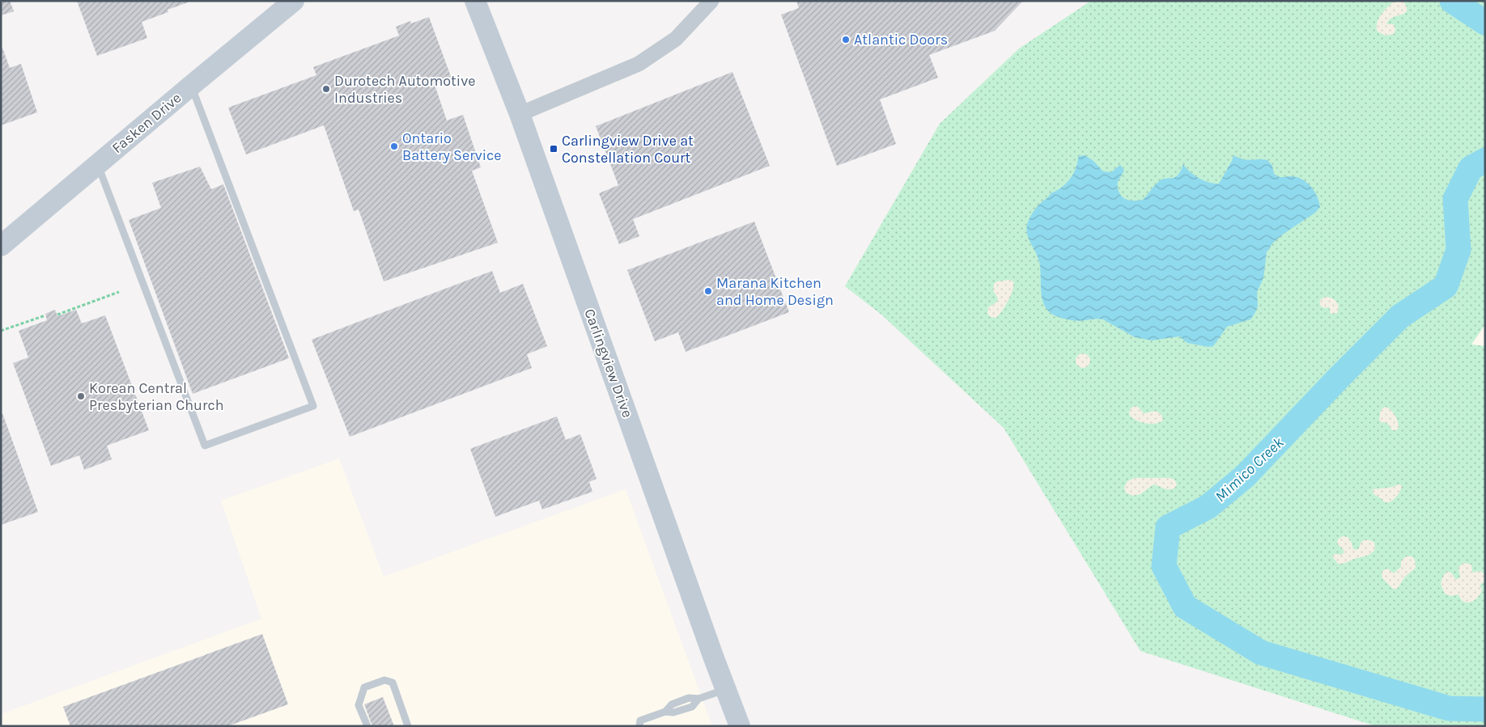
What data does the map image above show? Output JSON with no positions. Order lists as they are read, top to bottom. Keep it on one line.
{"streets":{"main road":["Fasken Drive","Carlingview Drive"]},"water":["Mimico Creek"],"places":{"other":["Atlantic Doors","Durotech Automotive Industries","Ontario Battery Service","Marana Kitchen and Home Design","Korean Central Presbyterian Church"],"transit":["Carlingview Drive at Constellation Court"]}}
